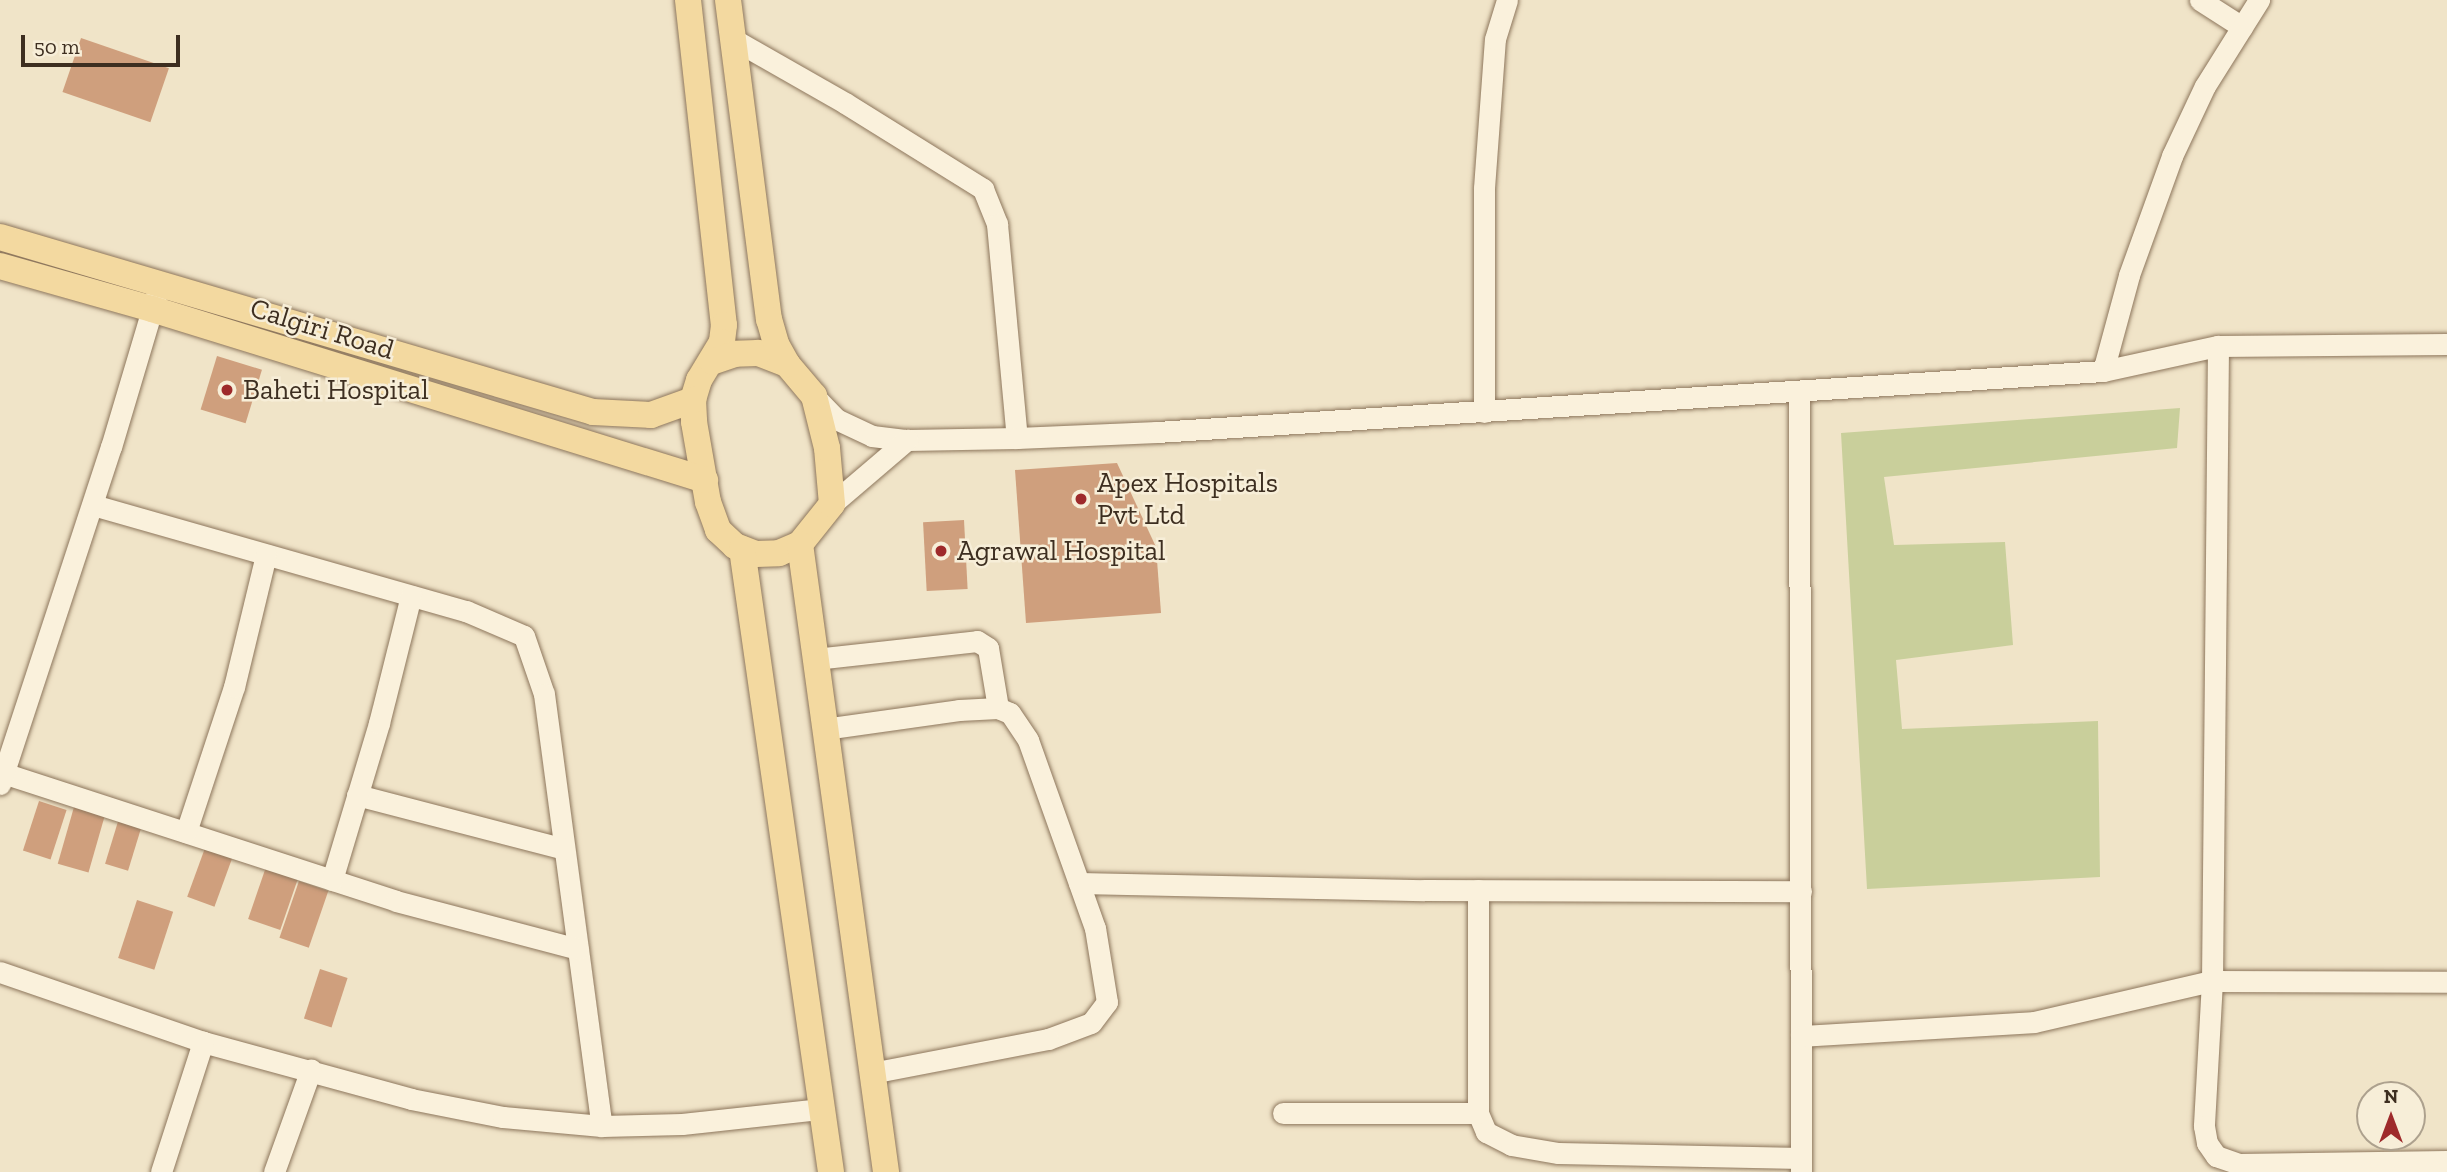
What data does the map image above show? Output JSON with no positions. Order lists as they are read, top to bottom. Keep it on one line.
{"streets":{"main road":["Calgiri Road"]},"places":["Baheti Hospital","Apex Hospitals Pvt Ltd","Agrawal Hospital"],"scale_bar":"50 m","north":"top"}
